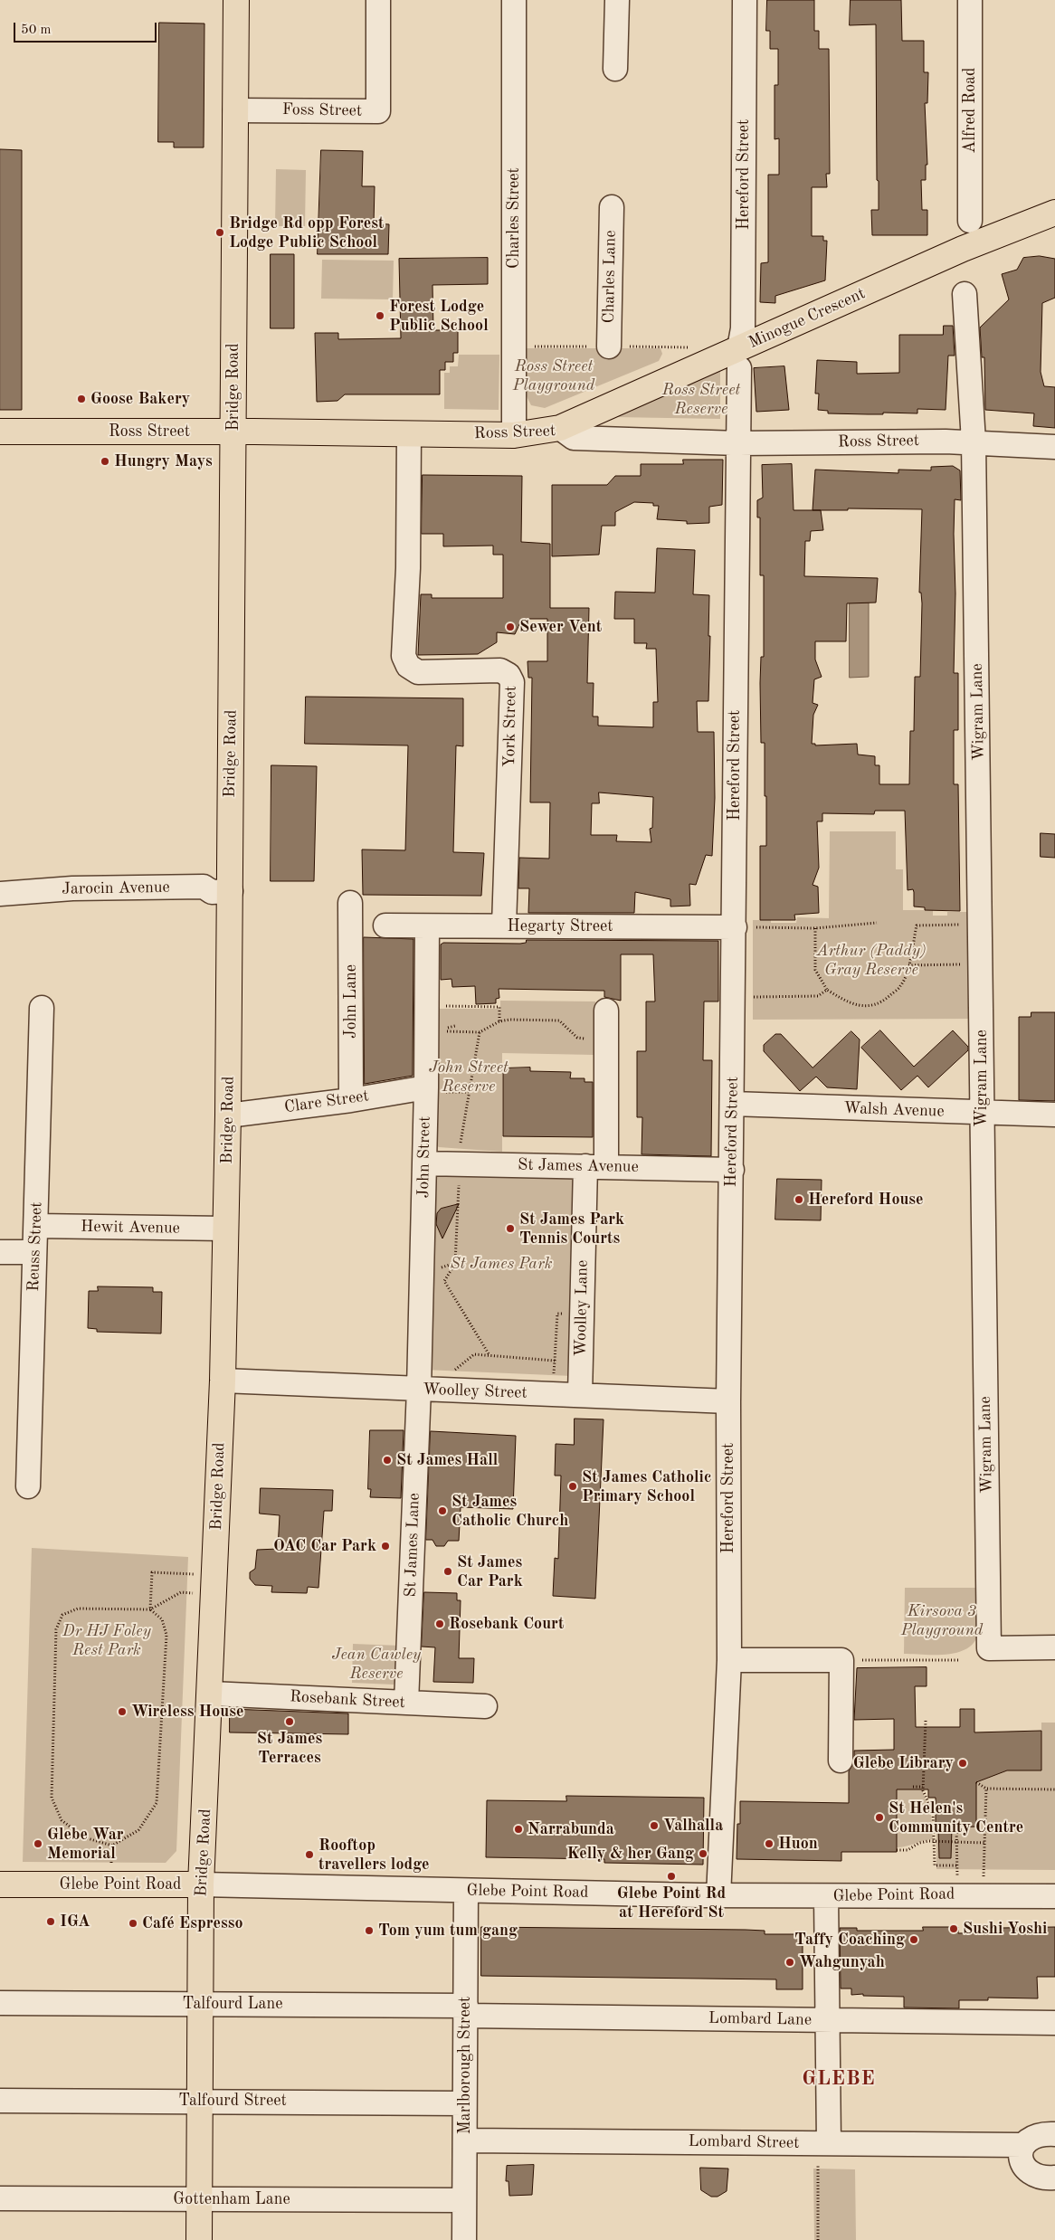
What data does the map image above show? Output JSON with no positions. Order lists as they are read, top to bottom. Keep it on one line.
{"streets":{"main road":["Minogue Crescent","Bridge Road","Ross Street","Glebe Point Road"],"street":["Foss Street","Alfred Road","Hereford Street","Charles Street","Charles Lane","Wigram Lane","York Street","Jarocin Avenue","Hegarty Street","John Lane","Clare Street","Walsh Avenue","John Street","St James Avenue","Hewit Avenue","Reuss Street","Woolley Lane","Woolley Street","St James Lane","Rosebank Street","Talfourd Lane","Lombard Lane","Marlborough Street","Talfourd Street","Lombard Street","Gottenham Lane"]},"crossings":[["Foss Street","Bridge Road"],["Hereford Street","Minogue Crescent"],["Hereford Street","Ross Street"],["Hereford Street","Hegarty Street"],["Hereford Street","Walsh Avenue"],["Hereford Street","St James Avenue"],["Hereford Street","Woolley Street"],["Hereford Street","Glebe Point Road"],["Charles Street","Ross Street"],["Minogue Crescent","Ross Street"],["Bridge Road","Ross Street"],["Bridge Road","Jarocin Avenue"],["Bridge Road","Clare Street"],["Bridge Road","Hewit Avenue"],["Bridge Road","Woolley Street"],["Bridge Road","Rosebank Street"],["Bridge Road","Glebe Point Road"],["Bridge Road","Talfourd Lane"],["Bridge Road","Talfourd Street"],["Bridge Road","Gottenham Lane"],["Ross Street","Wigram Lane"],["Ross Street","York Street"],["Wigram Lane","Walsh Avenue"],["York Street","Hegarty Street"],["Hegarty Street","John Street"],["John Lane","Clare Street"],["Clare Street","John Street"],["John Street","St James Avenue"],["John Street","Woolley Street"],["John Street","St James Lane"],["St James Avenue","Woolley Lane"],["Hewit Avenue","Reuss Street"],["Woolley Lane","Woolley Street"],["Woolley Street","St James Lane"],["St James Lane","Rosebank Street"],["Glebe Point Road","Marlborough Street"],["Talfourd Lane","Lombard Lane"],["Talfourd Lane","Marlborough Street"],["Lombard Lane","Marlborough Street"],["Marlborough Street","Talfourd Street"],["Marlborough Street","Lombard Street"],["Marlborough Street","Gottenham Lane"]],"districts":["GLEBE"],"parks":["Ross Street Playground","Ross Street Reserve","Arthur (Paddy) Gray Reserve","John Street Reserve","St James Park","Kirsova 3 Playground","Dr HJ Foley Rest Park","Jean Cawley Reserve"],"places":["Bridge Rd opp Forest Lodge Public School","Forest Lodge Public School","Goose Bakery","Hungry Mays","Sewer Vent","Hereford House","St James Park Tennis Courts","St James Hall","St James Catholic Primary School","St James Catholic Church","OAC Car Park","St James Car Park","Rosebank Court","Wireless House","St James Terraces","Glebe Library","St Helen's Community Centre","Valhalla","Narrabunda","Glebe War Memorial","Huon","Kelly & her Gang","Rooftop travellers lodge","Glebe Point Rd at Hereford St","IGA","Café Espresso","Sushi Yoshi","Tom yum tum gang","Taffy Coaching","Wahgunyah"],"scale_bar":"50 m"}
